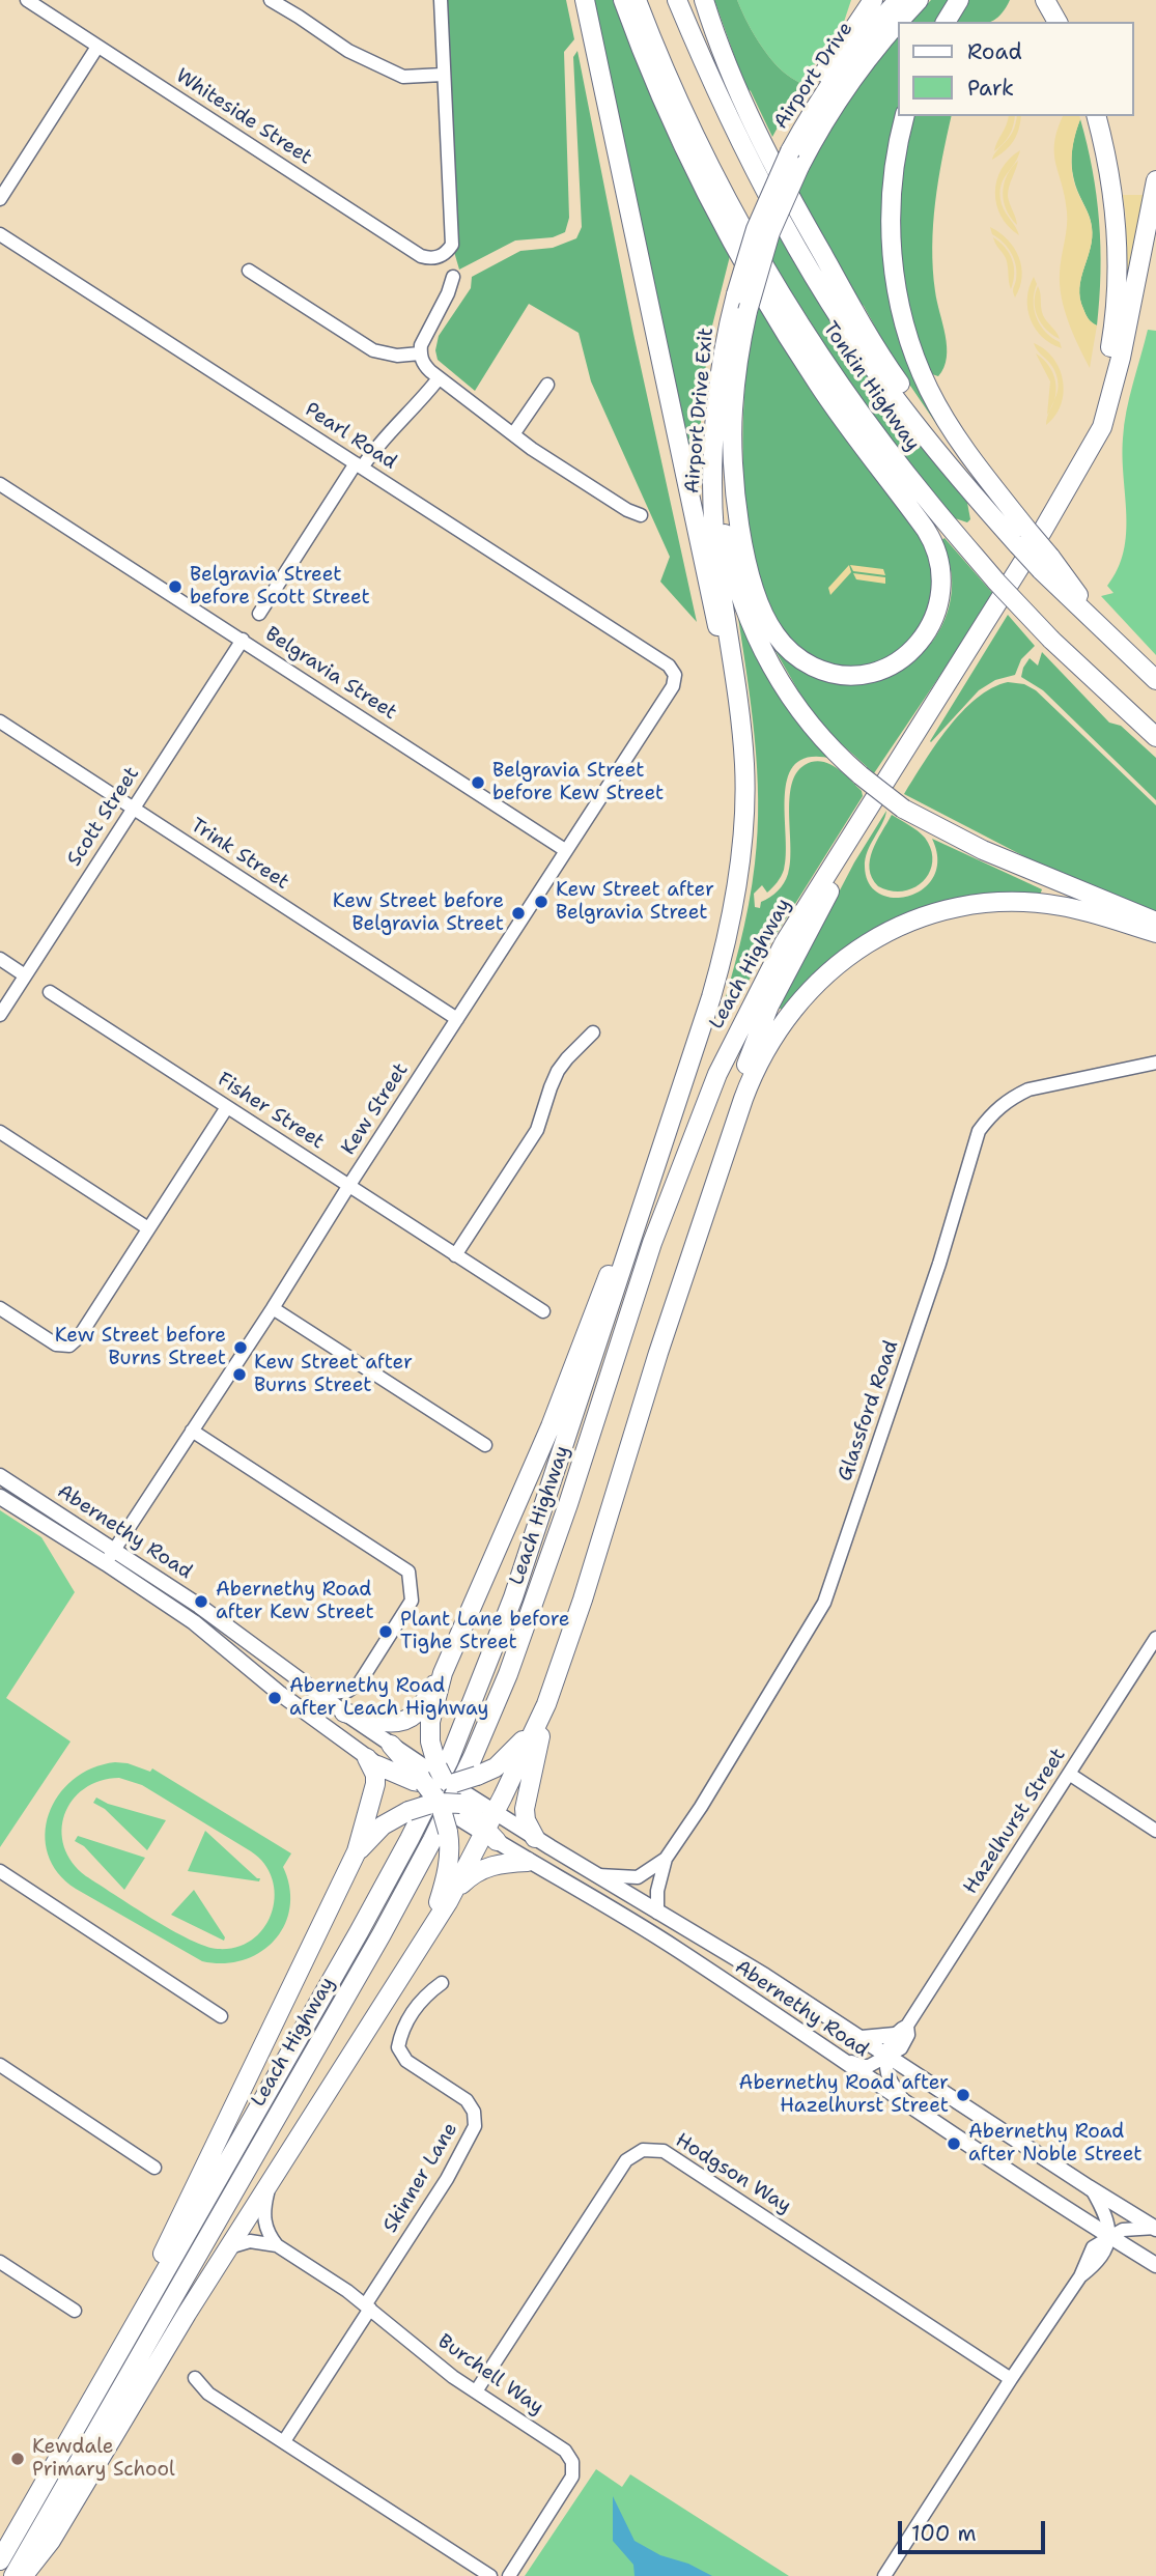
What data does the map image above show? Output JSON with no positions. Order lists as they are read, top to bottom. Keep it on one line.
{"streets":{"highway":["Airport Drive","Tonkin Highway","Airport Drive Exit","Leach Highway"],"main road":["Abernethy Road"],"street":["Whiteside Street","Pearl Road","Belgravia Street","Scott Street","Trink Street","Kew Street","Fisher Street","Glassford Road","Hazelhurst Street","Hodgson Way","Skinner Lane","Burchell Way"]},"crossings":[["Airport Drive","Airport Drive Exit"],["Airport Drive Exit","Leach Highway"],["Pearl Road","Kew Street"],["Belgravia Street","Scott Street"],["Belgravia Street","Kew Street"],["Scott Street","Trink Street"],["Trink Street","Kew Street"],["Kew Street","Fisher Street"],["Kew Street","Abernethy Road"],["Glassford Road","Abernethy Road"],["Abernethy Road","Hazelhurst Street"],["Hodgson Way","Burchell Way"],["Skinner Lane","Burchell Way"]],"places":["Belgravia Street before Scott Street","Belgravia Street before Kew Street","Kew Street after Belgravia Street","Kew Street before Belgravia Street","Kew Street before Burns Street","Kew Street after Burns Street","Abernethy Road after Kew Street","Plant Lane before Tighe Street","Abernethy Road after Leach Highway","Abernethy Road after Hazelhurst Street","Abernethy Road after Noble Street","Kewdale Primary School"],"legend":["Road","Park"],"scale_bar":"100 m"}
